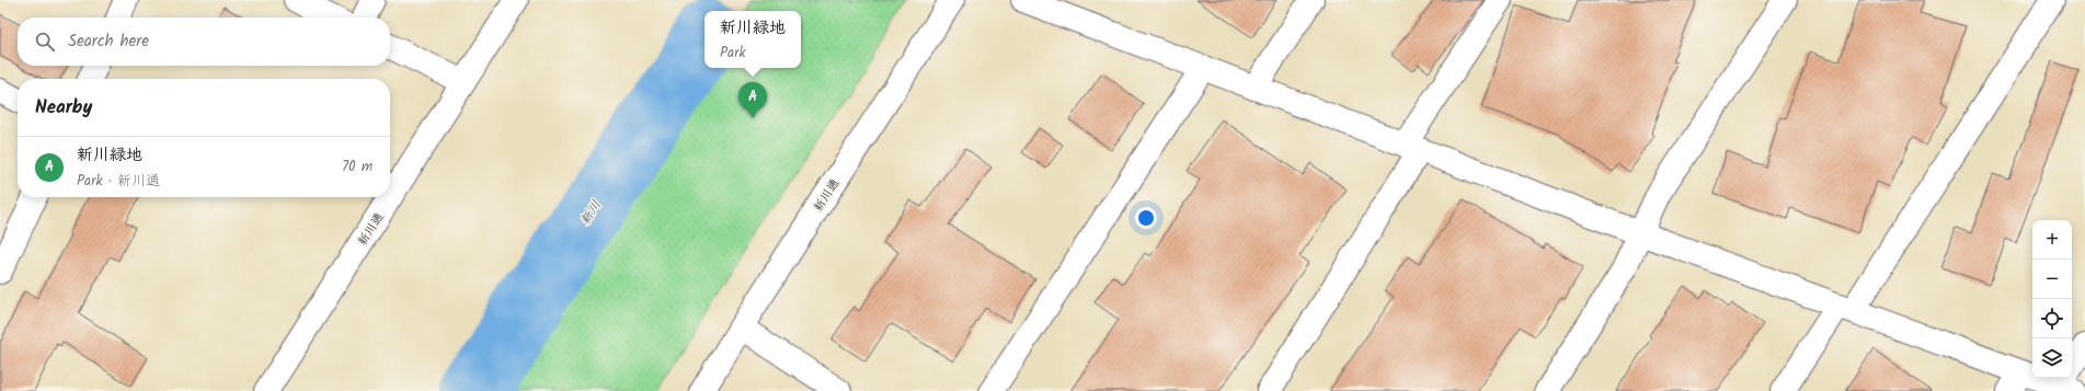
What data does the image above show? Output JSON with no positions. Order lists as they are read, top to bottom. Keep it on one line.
{"streets":{"street":["新川通"]},"water":["新川"],"page":{"popup":["新川緑地","Park"],"search":"Search here","heading":"Nearby","pins":"A","list":[{"mark":"A","name":"新川緑地","note":"Park · 新川通","value":"70 m"}],"map_buttons":["+","−"]}}
